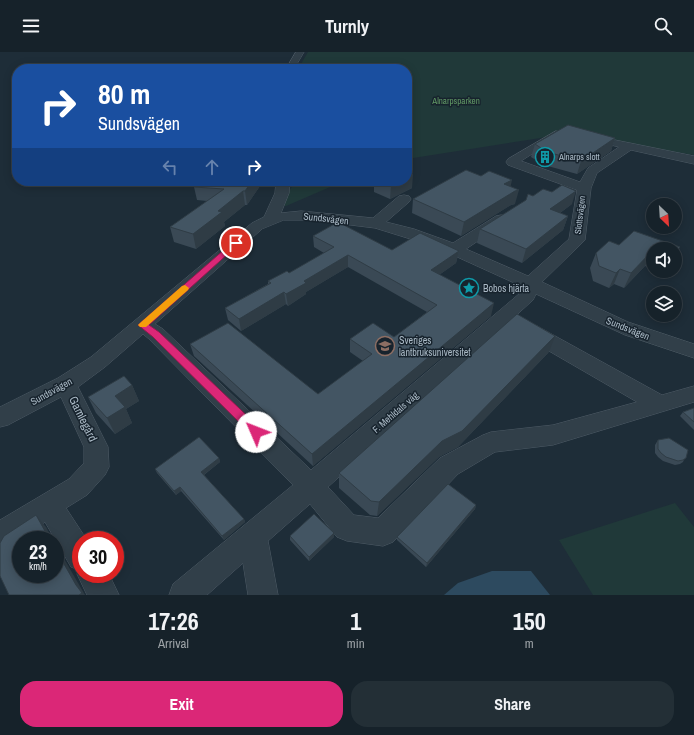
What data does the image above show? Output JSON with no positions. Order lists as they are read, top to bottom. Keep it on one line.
{"streets":{"street":["Slottsvägen","Sundsvägen","F. Mehldals väg","Gamlegård"]},"crossings":[["Slottsvägen","Sundsvägen"],["Slottsvägen","F. Mehldals väg"],["Sundsvägen","F. Mehldals väg"],["Sundsvägen","Gamlegård"]],"parks":["Alnarpsparken"],"places":{"building":["Alnarps slott"],"place":["Bobos hjärta"],"school or university":["Sveriges lantbruksuniversitet"]},"north":"bottom right","page":{"header":"Turnly","turn":["80 m","Sundsvägen"],"speed":"23 km/h","limit":"30","eta":["17:26","Arrival","1","min","150","m"],"buttons":["Exit","Share"]}}
